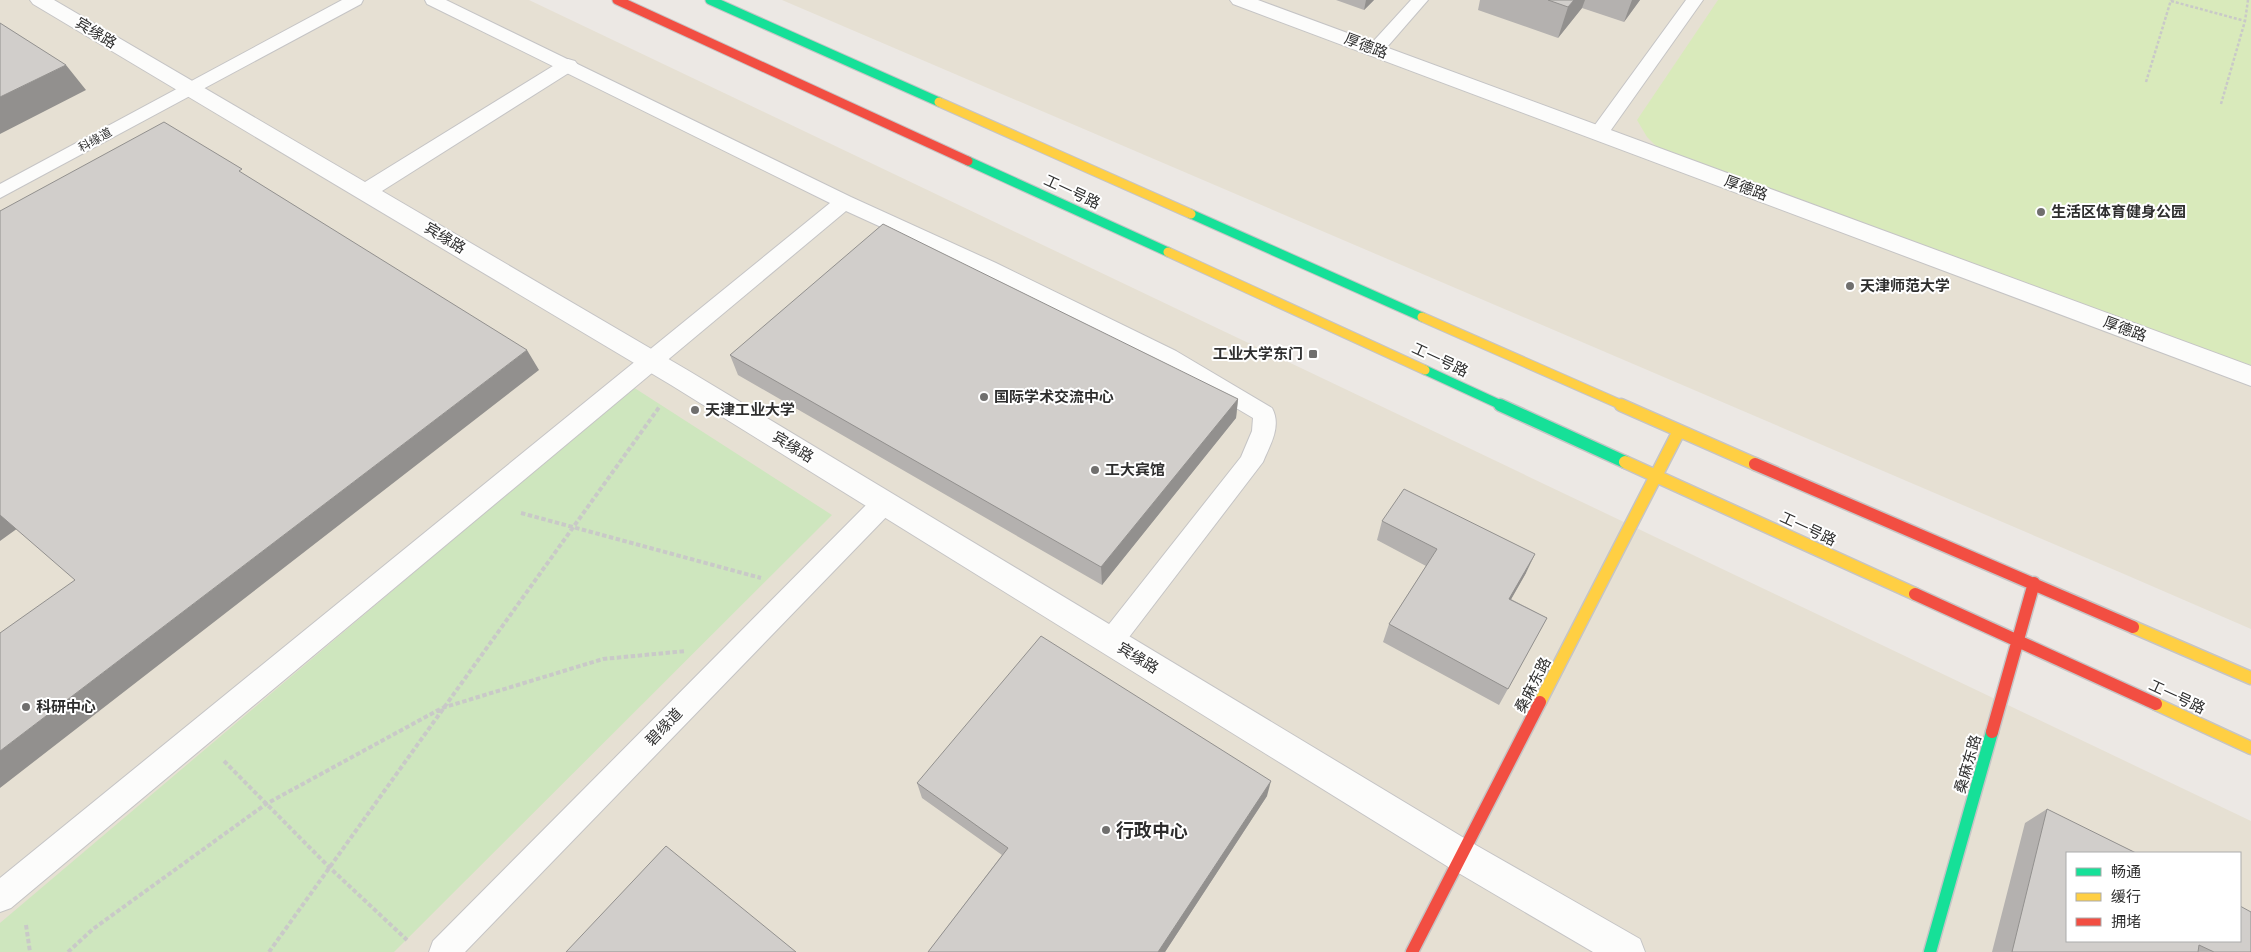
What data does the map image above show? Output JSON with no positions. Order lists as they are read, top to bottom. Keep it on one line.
{"streets":{"main road":["工一号路","桑麻东路"],"street":["宾缘路","厚德路"],"lane":["科缘道","碧缘道"]},"crossings":[["宾缘路","科缘道"],["宾缘路","桑麻东路"],["宾缘路","碧缘道"],["工一号路","桑麻东路"]],"places":{"other":["生活区体育健身公园","天津师范大学","国际学术交流中心","天津工业大学","工大宾馆","科研中心","行政中心"],"transit":["工业大学东门"]},"legend":["畅通","缓行","拥堵"]}
